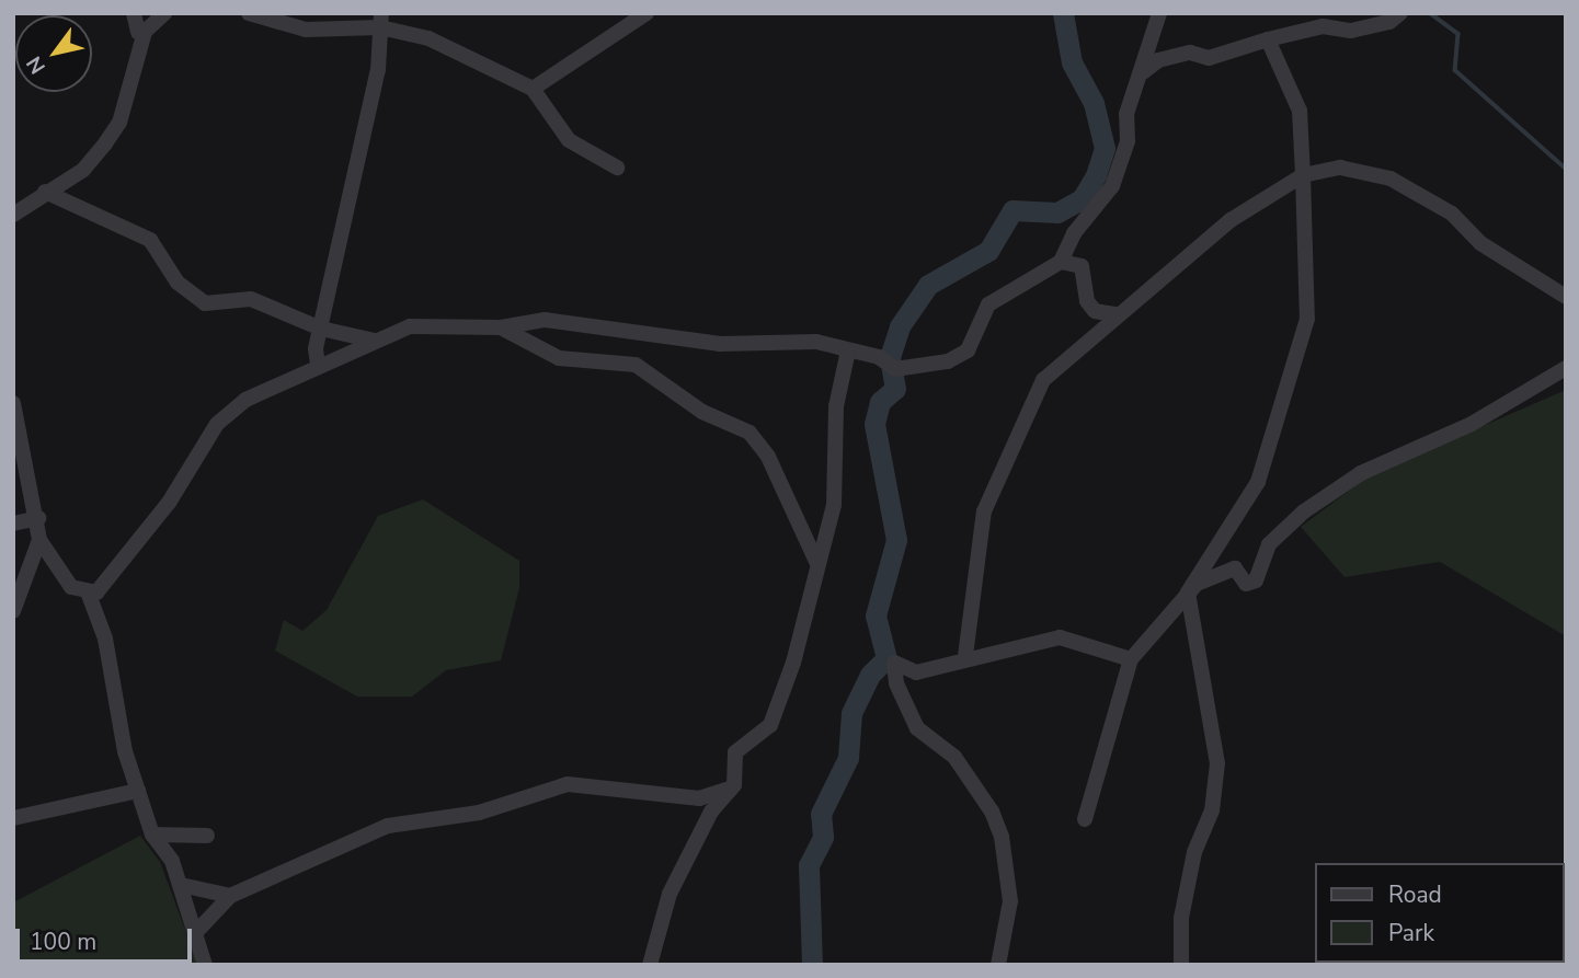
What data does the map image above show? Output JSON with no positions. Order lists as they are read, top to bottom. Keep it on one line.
{"legend":["Road","Park"],"scale_bar":"100 m","north":"bottom left"}
